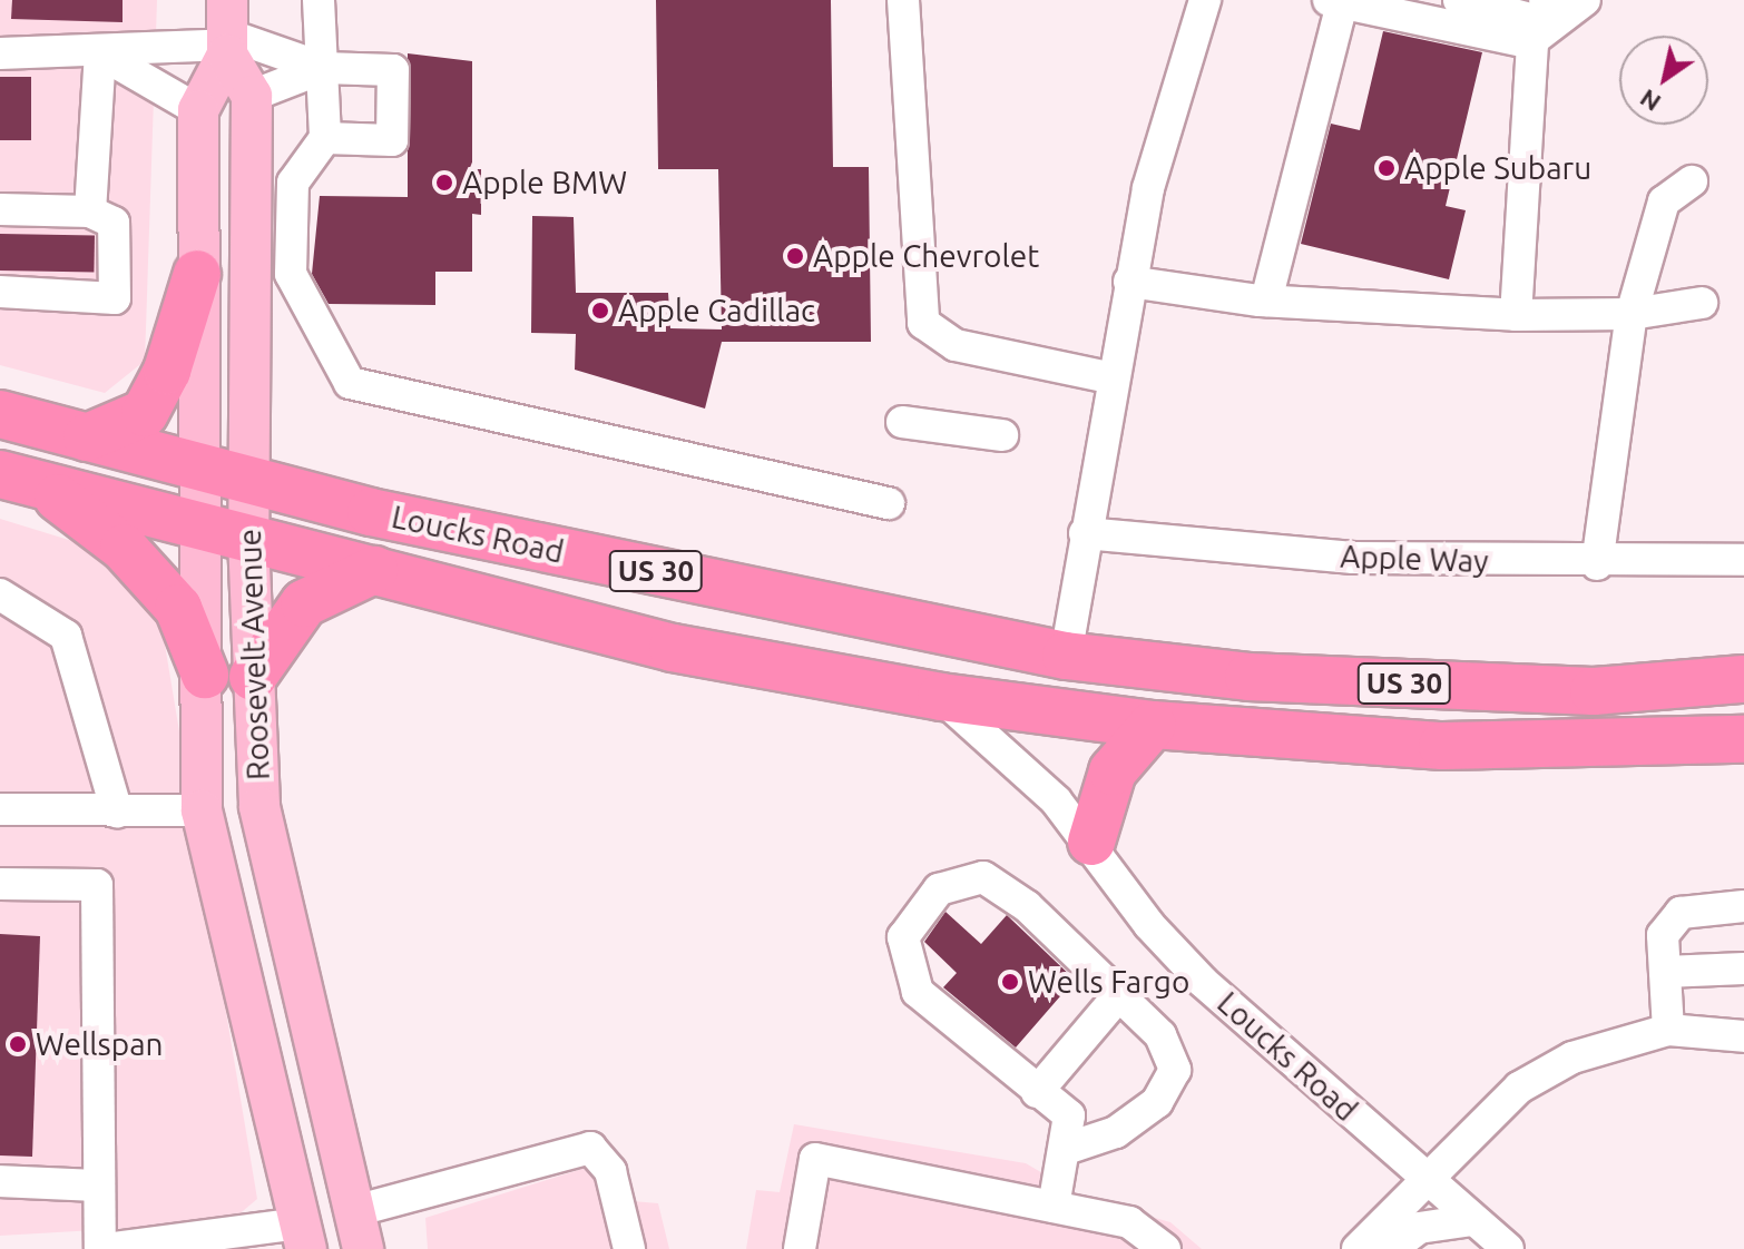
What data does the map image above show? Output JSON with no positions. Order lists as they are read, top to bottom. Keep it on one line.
{"streets":{"highway":["Loucks Road","US 30"],"main road":["Roosevelt Avenue"],"street":["Apple Way"]},"crossings":[["Loucks Road","US 30"],["Loucks Road","Roosevelt Avenue"]],"places":["Apple Subaru","Apple BMW","Apple Chevrolet","Apple Cadillac","Wells Fargo","Wellspan"],"north":"bottom left"}
